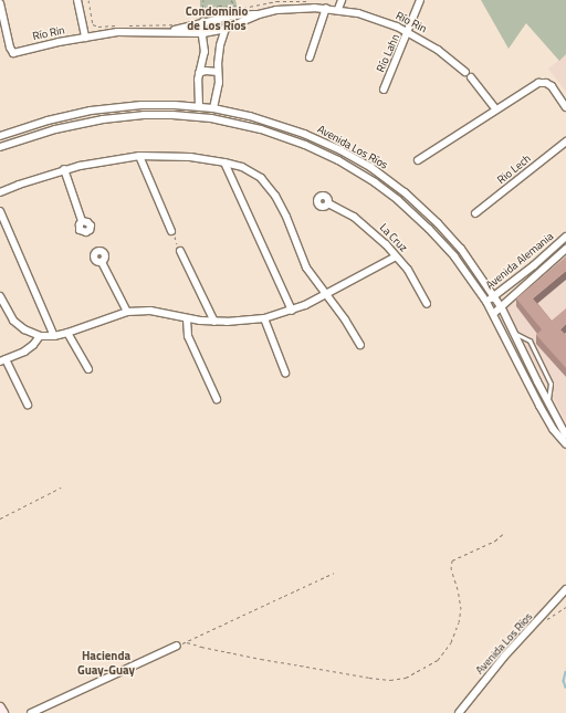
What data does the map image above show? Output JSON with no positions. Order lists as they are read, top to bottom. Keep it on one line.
{"streets":{"street":["Río Rin","Río Lahn","Avenida Los Ríos","Rio Lech","La Cruz","Avenida Alemania"]},"crossings":[["Río Rin","Río Lahn"],["Avenida Los Ríos","Avenida Alemania"]],"districts":["Condominio de Los Ríos","Hacienda Guay-Guay"]}
